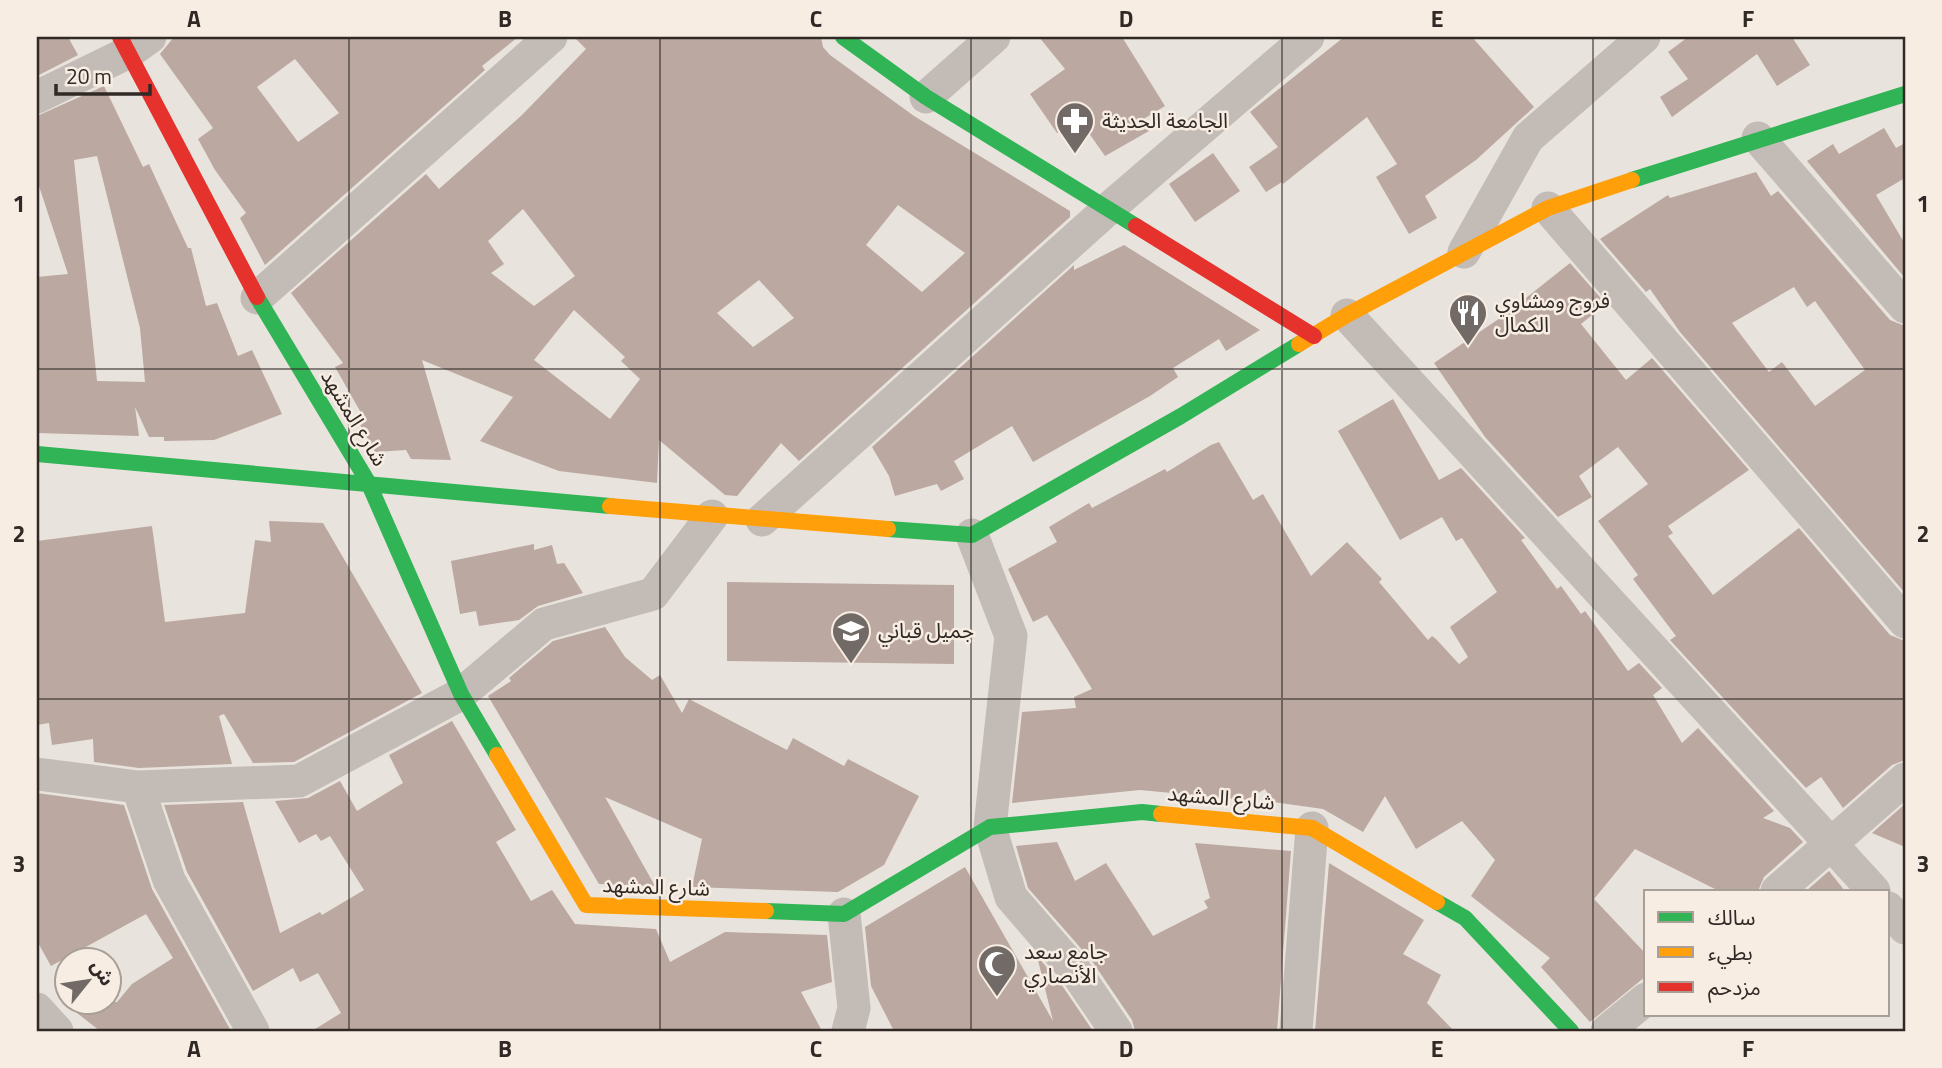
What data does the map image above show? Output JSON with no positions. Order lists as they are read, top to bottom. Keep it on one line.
{"streets":{"street":["شارع المشهد"]},"places":{"pharmacy":["الجامعة الحديثة"],"restaurant":["فروج ومشاوي الكمال"],"school or university":["جميل قباني"],"mosque":["جامع سعد الأنصاري"]},"legend":["سالك","بطيء","مزدحم"],"scale_bar":"20 m","north":"top right","grid":{"columns":["A","B","C","D","E","F"],"rows":["1","2","3"]}}
